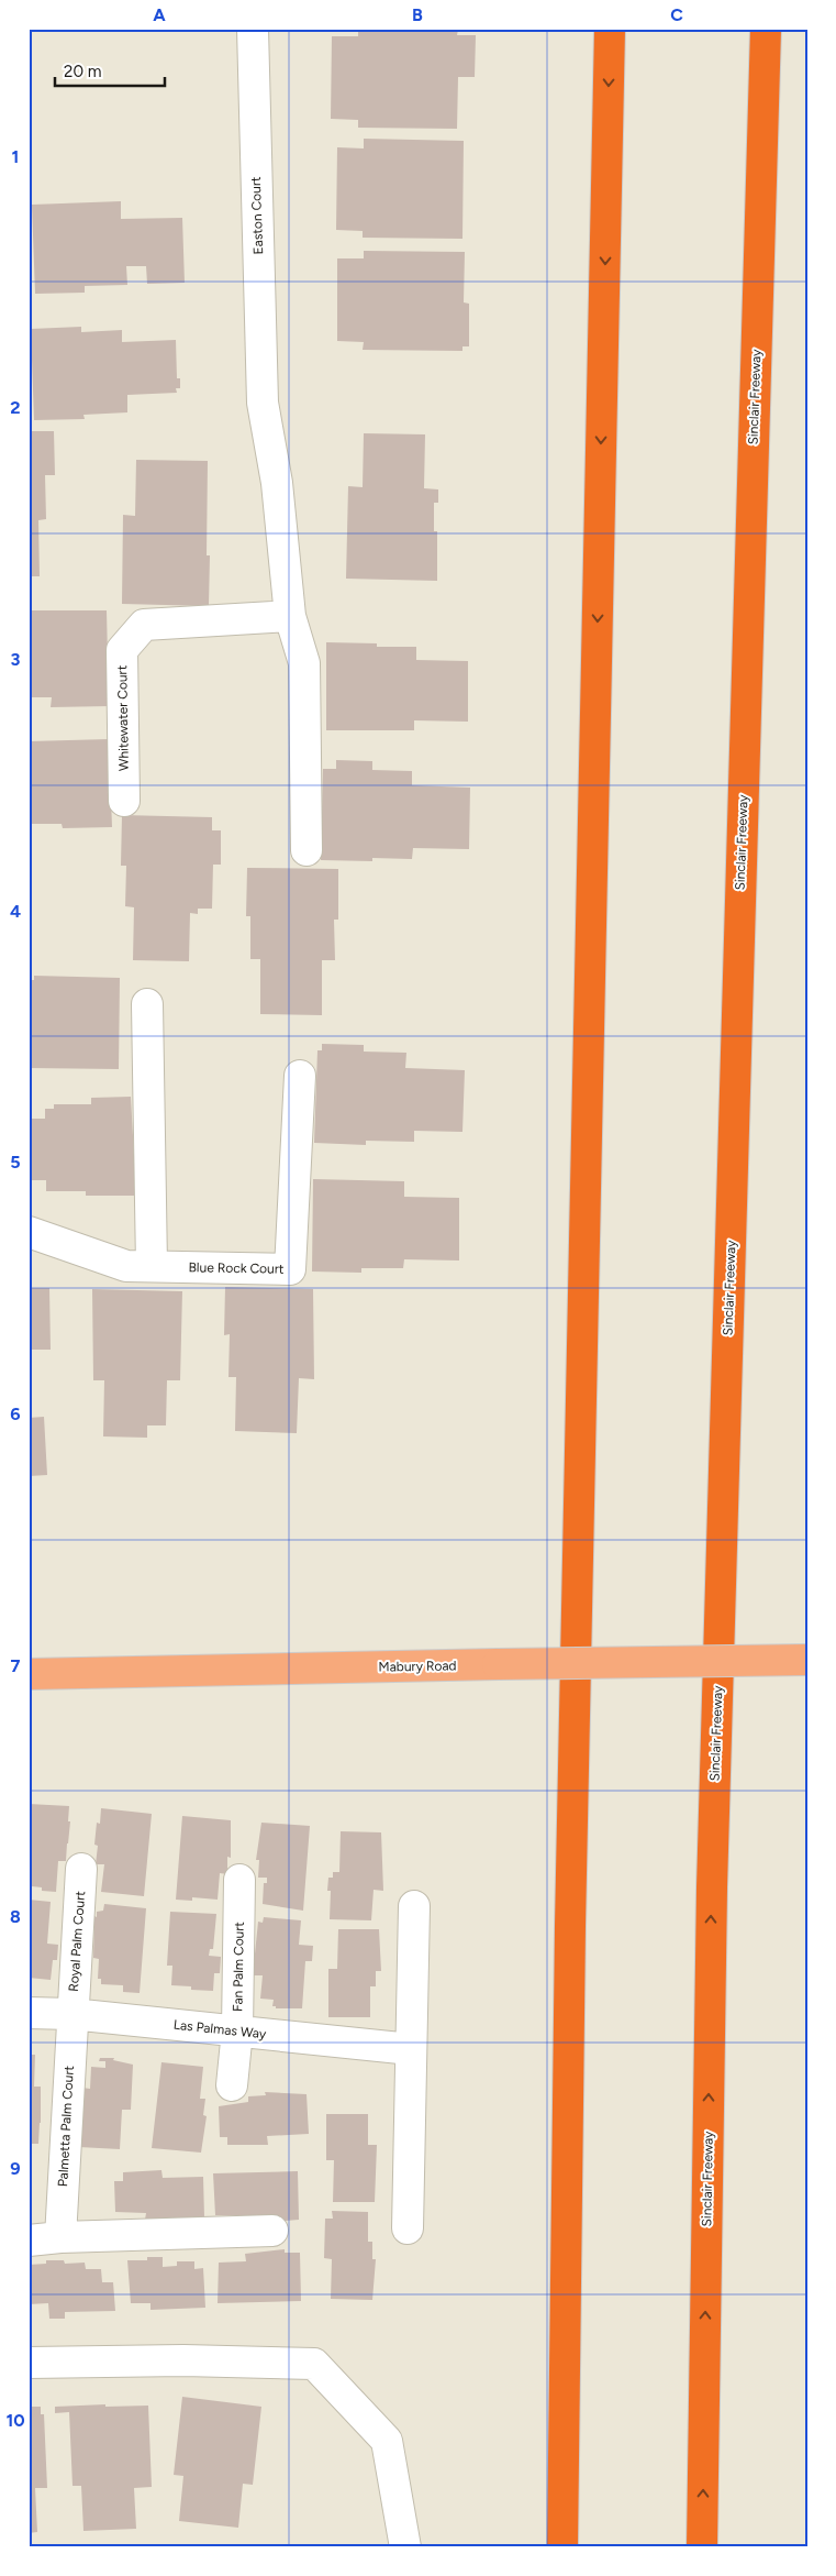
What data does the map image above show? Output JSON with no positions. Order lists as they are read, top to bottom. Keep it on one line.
{"streets":{"highway":["Sinclair Freeway"],"main road":["Mabury Road"],"street":["Easton Court","Whitewater Court","Blue Rock Court","Royal Palm Court","Fan Palm Court","Las Palmas Way","Palmetta Palm Court"]},"crossings":[["Easton Court","Whitewater Court"],["Royal Palm Court","Las Palmas Way"],["Royal Palm Court","Palmetta Palm Court"],["Fan Palm Court","Las Palmas Way"],["Las Palmas Way","Palmetta Palm Court"]],"scale_bar":"20 m","grid":{"columns":["A","B","C"],"rows":["1","2","3","4","5","6","7","8","9","10"]}}
